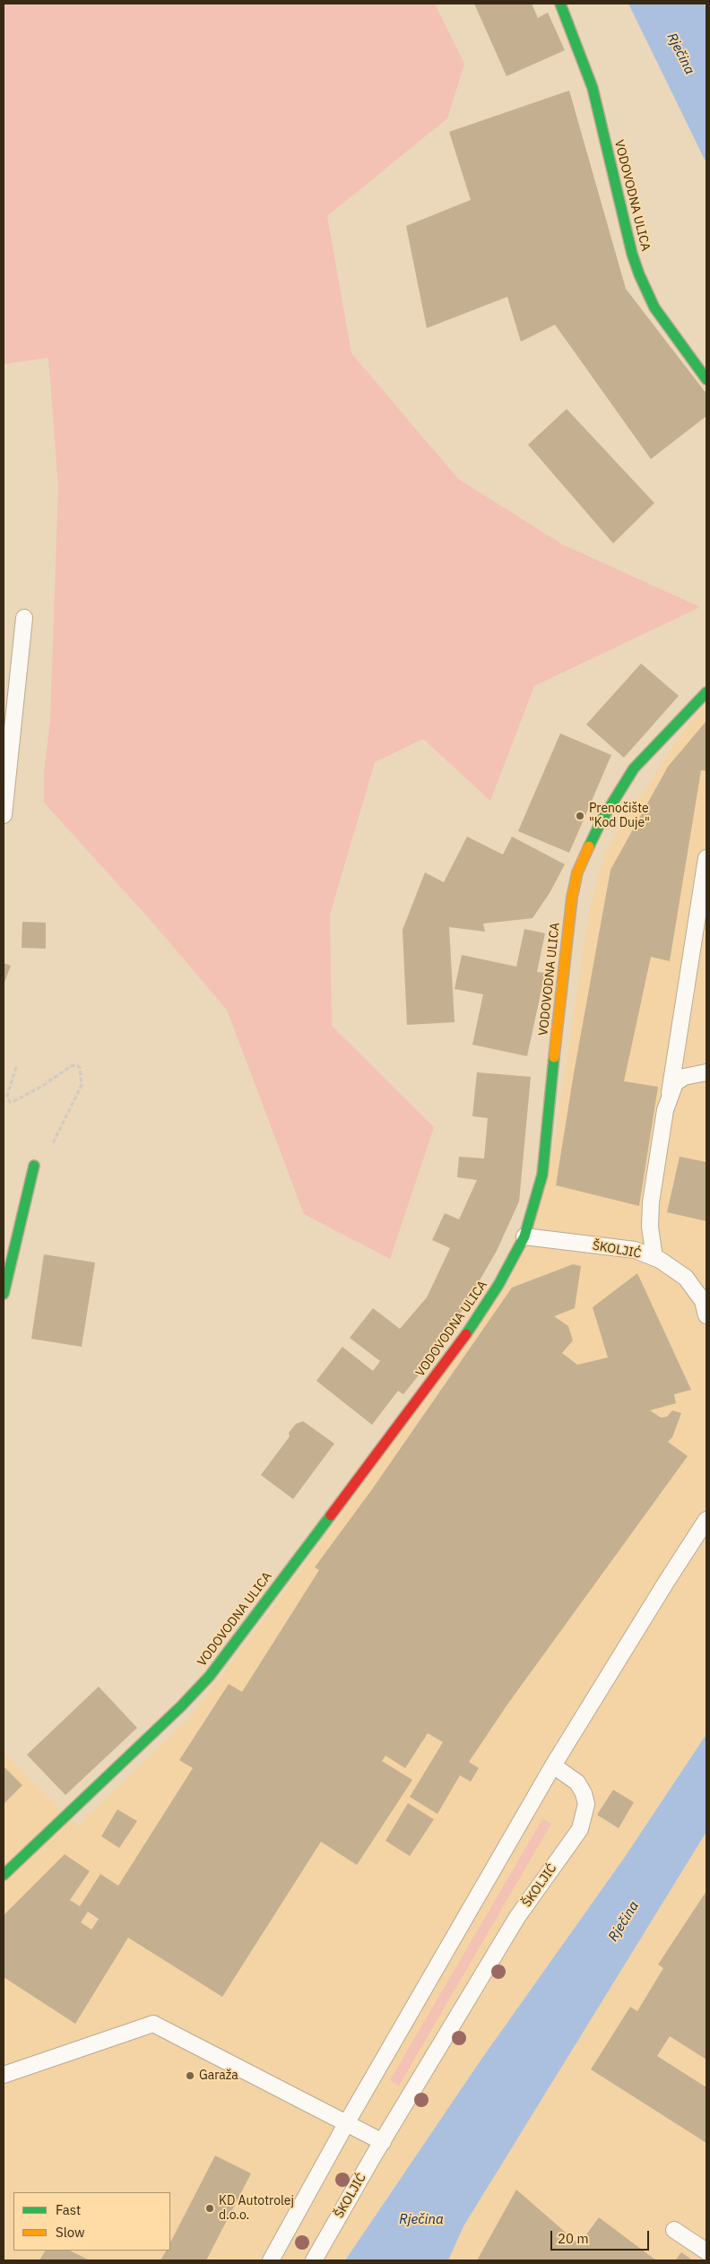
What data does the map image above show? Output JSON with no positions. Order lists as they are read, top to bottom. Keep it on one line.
{"streets":{"street":["VODOVODNA ULICA"],"lane":["ŠKOLJIĆ"]},"crossings":[["VODOVODNA ULICA","ŠKOLJIĆ"]],"water":["Rječina"],"places":["Prenočište \"Kod Duje\"","Garaža","KD Autotrolej d.o.o."],"legend":["Fast","Slow"],"scale_bar":"20 m"}
